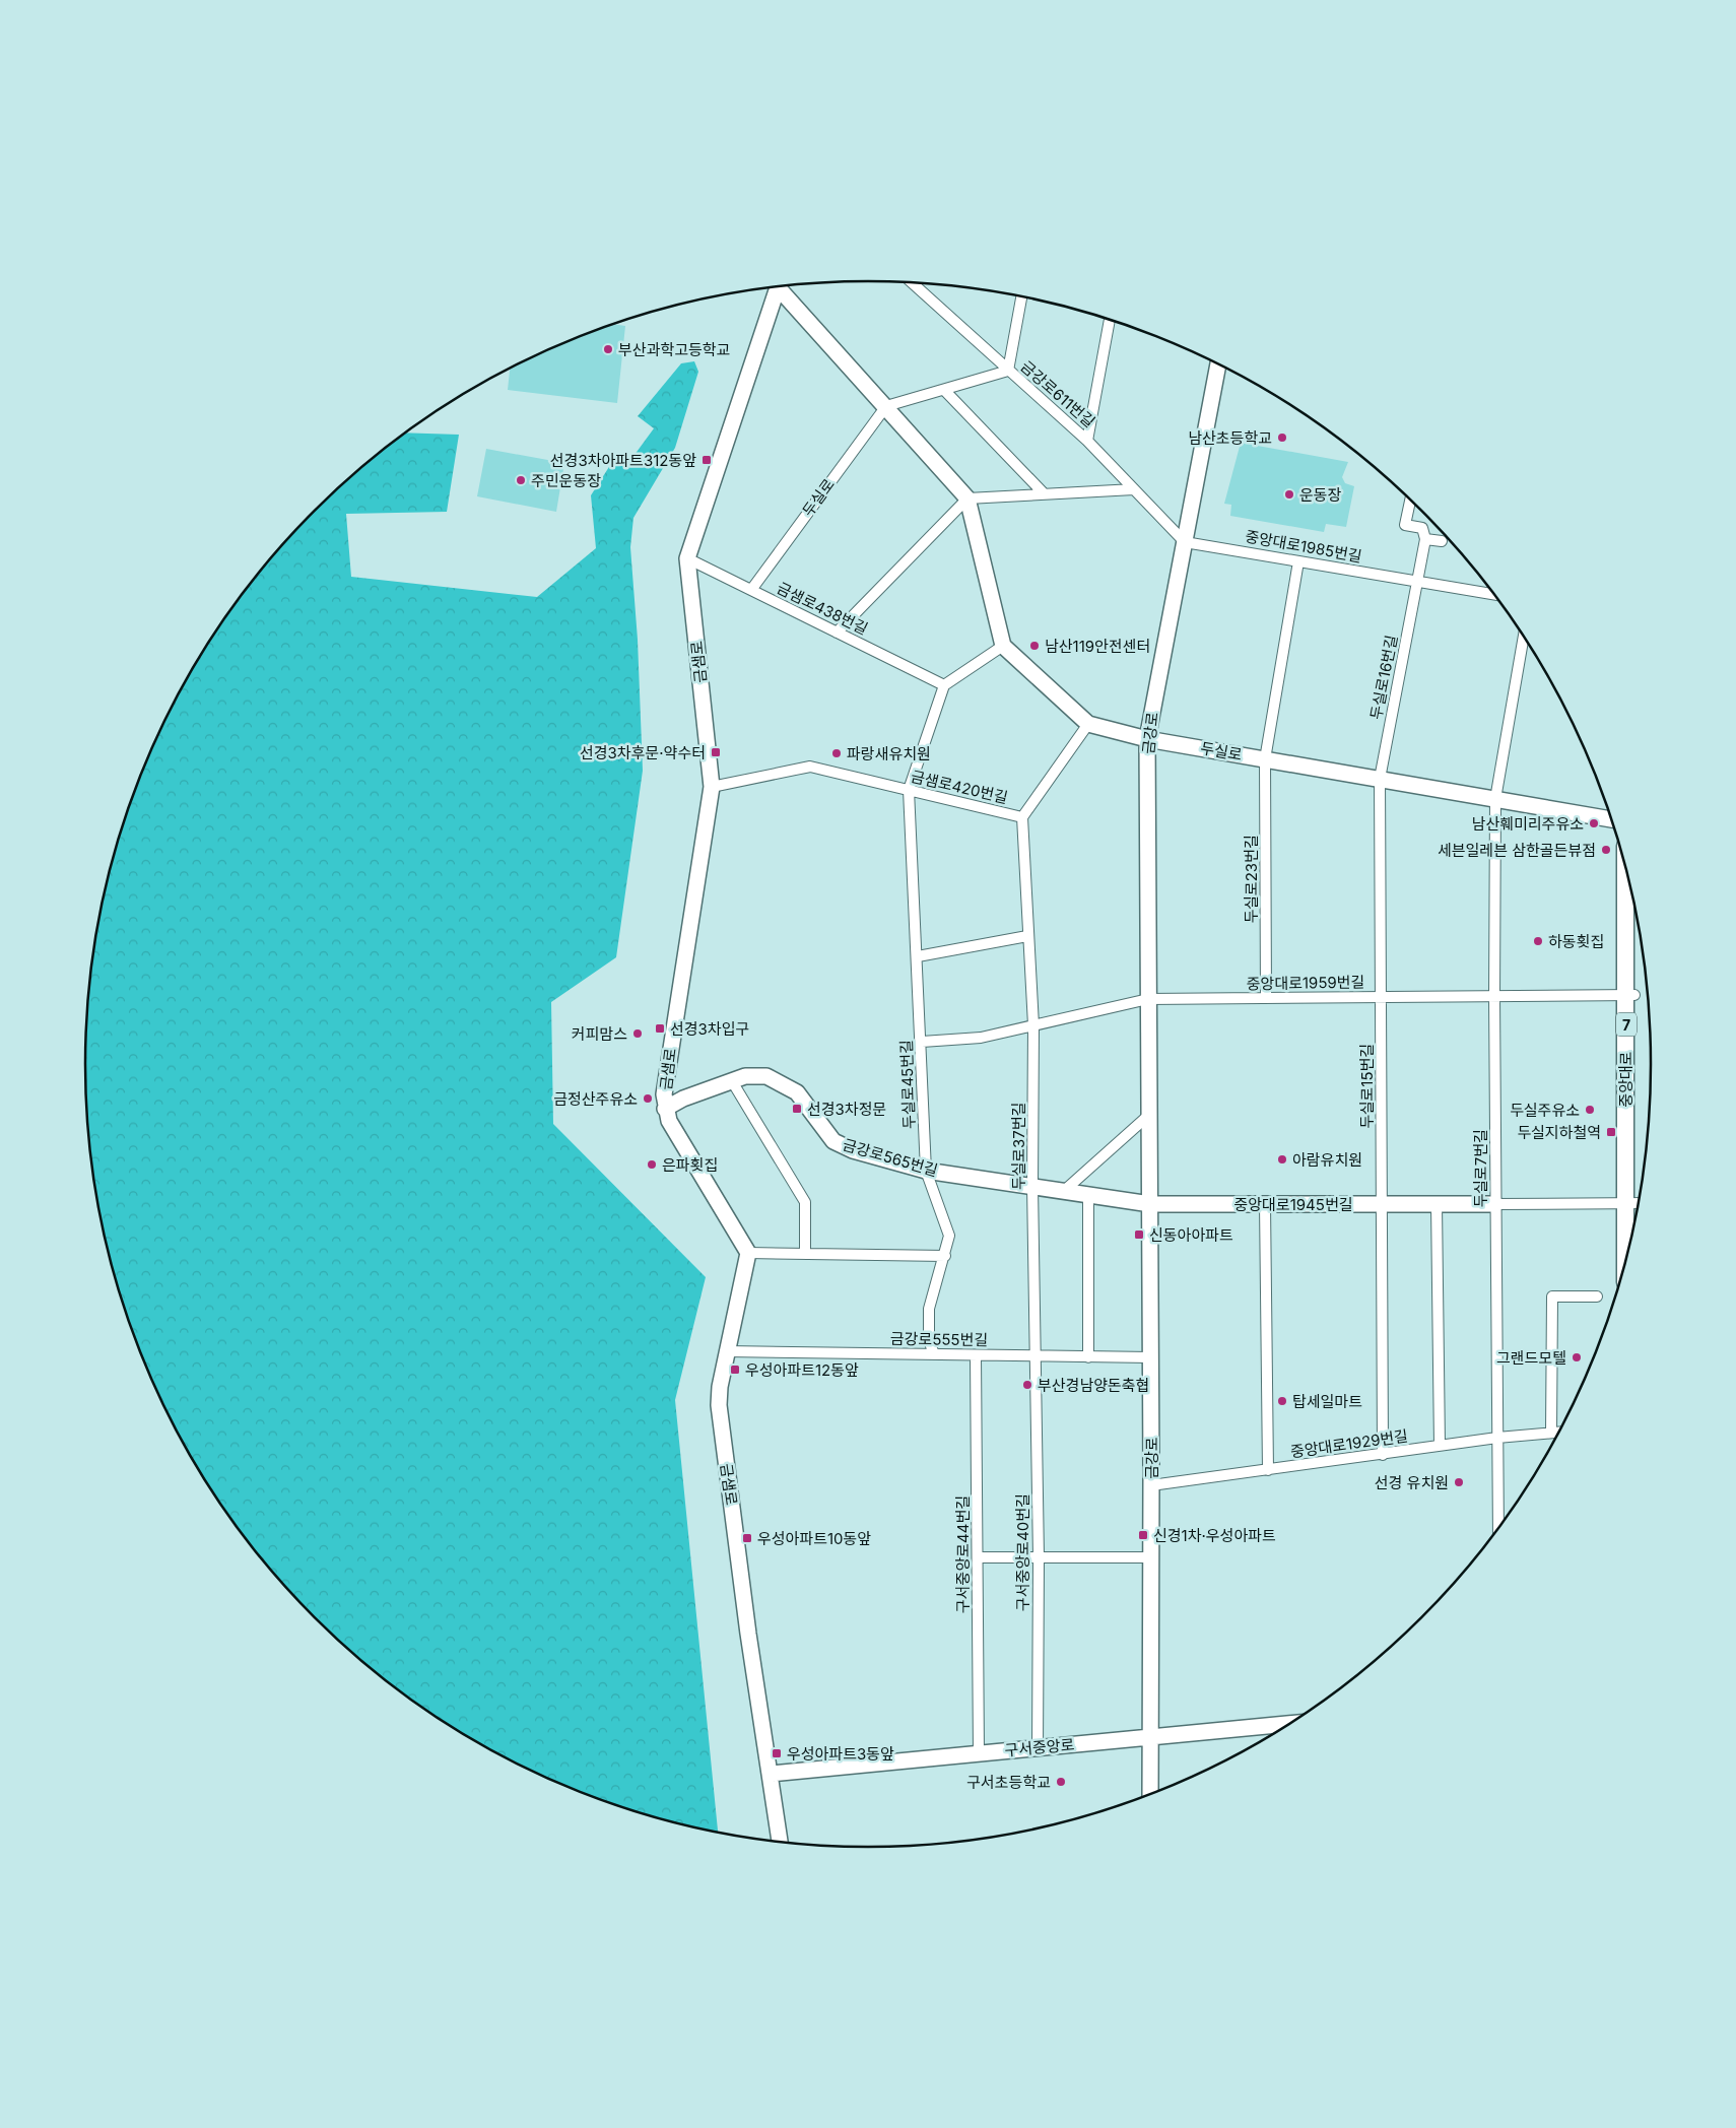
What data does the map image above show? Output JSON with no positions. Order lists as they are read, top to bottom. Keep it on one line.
{"streets":{"main road":["7","중앙대로"],"street":["금강로611번길","두실로","중앙대로1985번길","금샘로438번길","금샘로","두실로16번길","금강로","금샘로420번길","두실로23번길","중앙대로1959번길","두실로45번길","두실로15번길","두실로37번길","금강로565번길","두실로7번길","중앙대로1945번길","금강로555번길","중앙대로1929번길","구서중앙로40번길","구서중앙로44번길","구서중앙로"]},"crossings":[["금강로611번길","중앙대로1985번길"],["금강로611번길","금강로"],["두실로","금샘로438번길"],["두실로","두실로16번길"],["두실로","금강로"],["두실로","두실로23번길"],["두실로","두실로15번길"],["두실로","두실로7번길"],["중앙대로1985번길","두실로16번길"],["중앙대로1985번길","금강로"],["중앙대로1985번길","두실로23번길"],["금샘로438번길","금샘로"],["금샘로438번길","두실로45번길"],["금샘로","금샘로420번길"],["금샘로","금강로565번길"],["금샘로","금강로555번길"],["금샘로","구서중앙로"],["두실로16번길","두실로15번길"],["금강로","중앙대로1959번길"],["금강로","금강로565번길"],["금강로","중앙대로1945번길"],["금강로","금강로555번길"],["금강로","중앙대로1929번길"],["금강로","구서중앙로"],["금샘로420번길","두실로45번길"],["금샘로420번길","두실로37번길"],["두실로23번길","중앙대로1959번길"],["중앙대로1959번길","중앙대로"],["중앙대로1959번길","두실로45번길"],["중앙대로1959번길","두실로15번길"],["중앙대로1959번길","두실로37번길"],["중앙대로1959번길","두실로7번길"],["중앙대로","중앙대로1945번길"],["두실로45번길","금강로565번길"],["두실로45번길","금강로555번길"],["두실로15번길","중앙대로1945번길"],["두실로15번길","중앙대로1929번길"],["두실로37번길","금강로565번길"],["두실로37번길","금강로555번길"],["두실로37번길","구서중앙로40번길"],["금강로565번길","중앙대로1945번길"],["두실로7번길","중앙대로1945번길"],["두실로7번길","중앙대로1929번길"],["금강로555번길","구서중앙로40번길"],["금강로555번길","구서중앙로44번길"],["구서중앙로40번길","구서중앙로"],["구서중앙로44번길","구서중앙로"]],"places":{"other":["부산과학고등학교","남산초등학교","주민운동장","운동장","남산119안전센터","파랑새유치원","남산훼미리주유소","세븐일레븐 삼한골든뷰점","하동횟집","커피맘스","금정산주유소","두실주유소","아람유치원","은파횟집","그랜드모텔","부산경남양돈축협","탑세일마트","선경 유치원","구서초등학교"],"transit":["선경3차아파트312동앞","선경3차후문·약수터","선경3차입구","선경3차정문","두실지하철역","신동아아파트","우성아파트12동앞","신경1차·우성아파트","우성아파트10동앞","우성아파트3동앞"]}}
